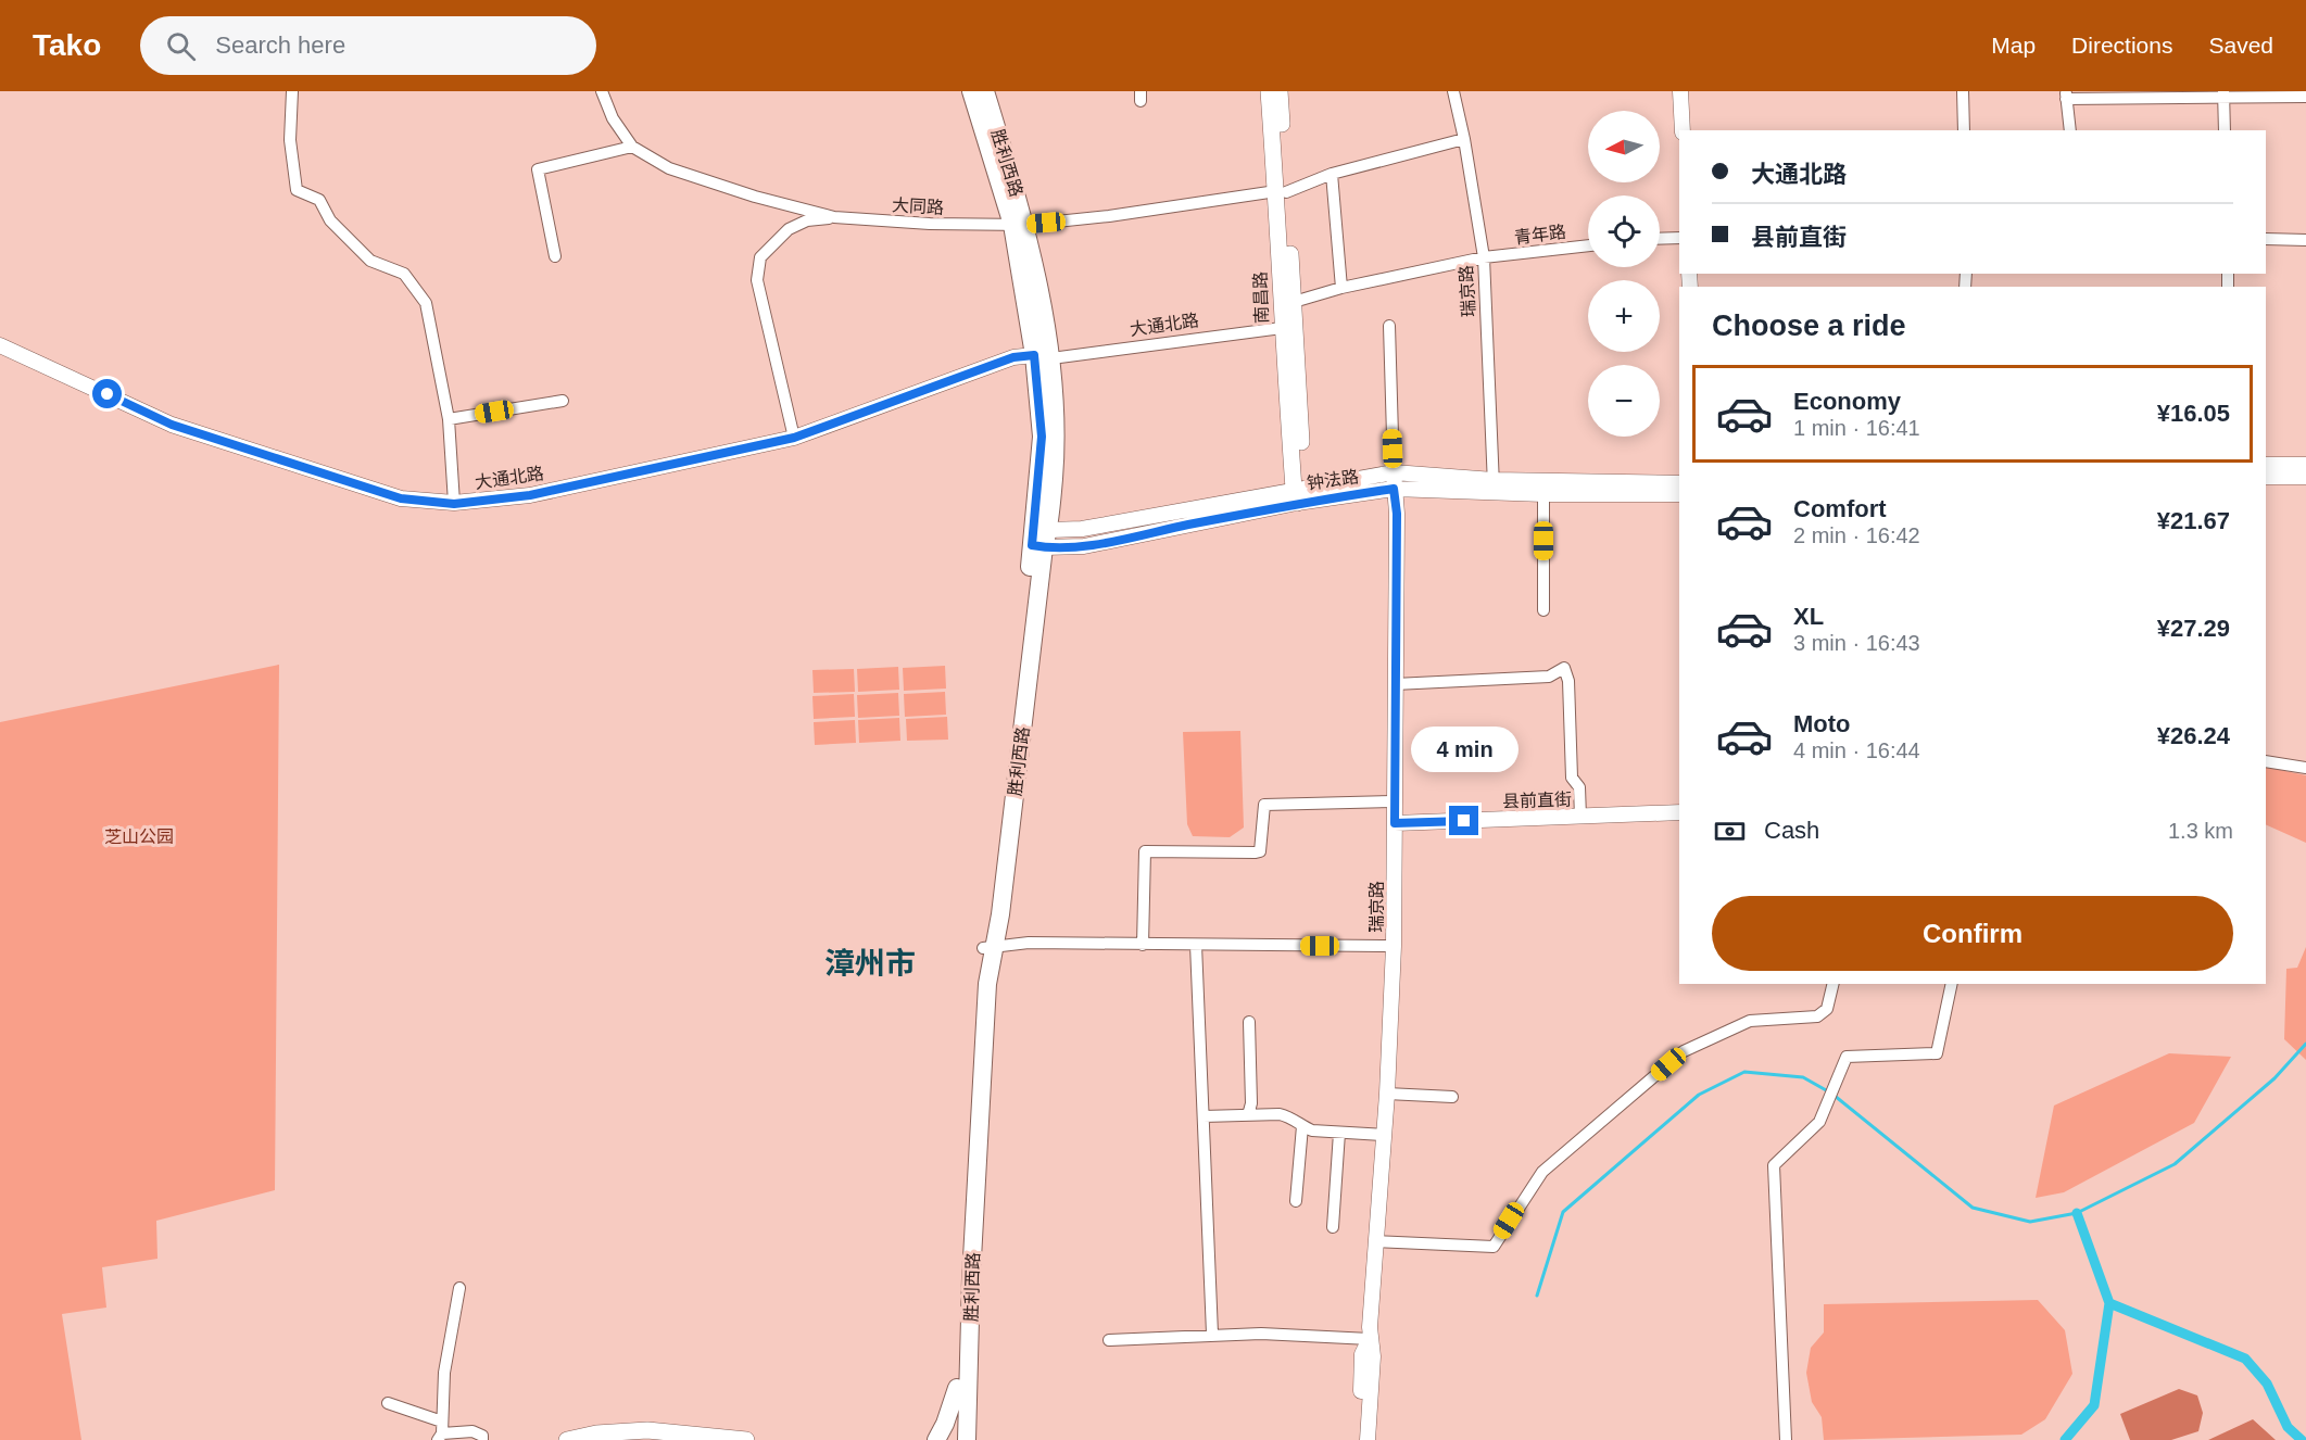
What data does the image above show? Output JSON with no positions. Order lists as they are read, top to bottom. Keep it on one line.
{"streets":{"main road":["胜利西路","南昌路"],"street":["大同路","青年路","瑞京路","大通北路","钟法路","县前直街"]},"crossings":[["胜利西路","大同路"],["胜利西路","大通北路"],["胜利西路","钟法路"],["大同路","瑞京路"],["大同路","南昌路"],["青年路","瑞京路"],["青年路","南昌路"],["瑞京路","钟法路"],["瑞京路","县前直街"],["南昌路","大通北路"],["南昌路","钟法路"]],"districts":["漳州市"],"parks":["芝山公园"],"north":"left","page":{"header":"Tako","search":"Search here","nav":["Map","Directions","Saved"],"map_buttons":["+","−"],"banner":["大通北路","县前直街"],"heading":"Choose a ride","list":[{"name":"Economy","note":"1 min · 16:41","value":"¥16.05"},{"name":"Comfort","note":"2 min · 16:42","value":"¥21.67"},{"name":"XL","note":"3 min · 16:43","value":"¥27.29"},{"name":"Moto","note":"4 min · 16:44","value":"¥26.24"}],"bubble":"4 min","pay":["Cash","1.3 km"],"buttons":"Confirm"}}
